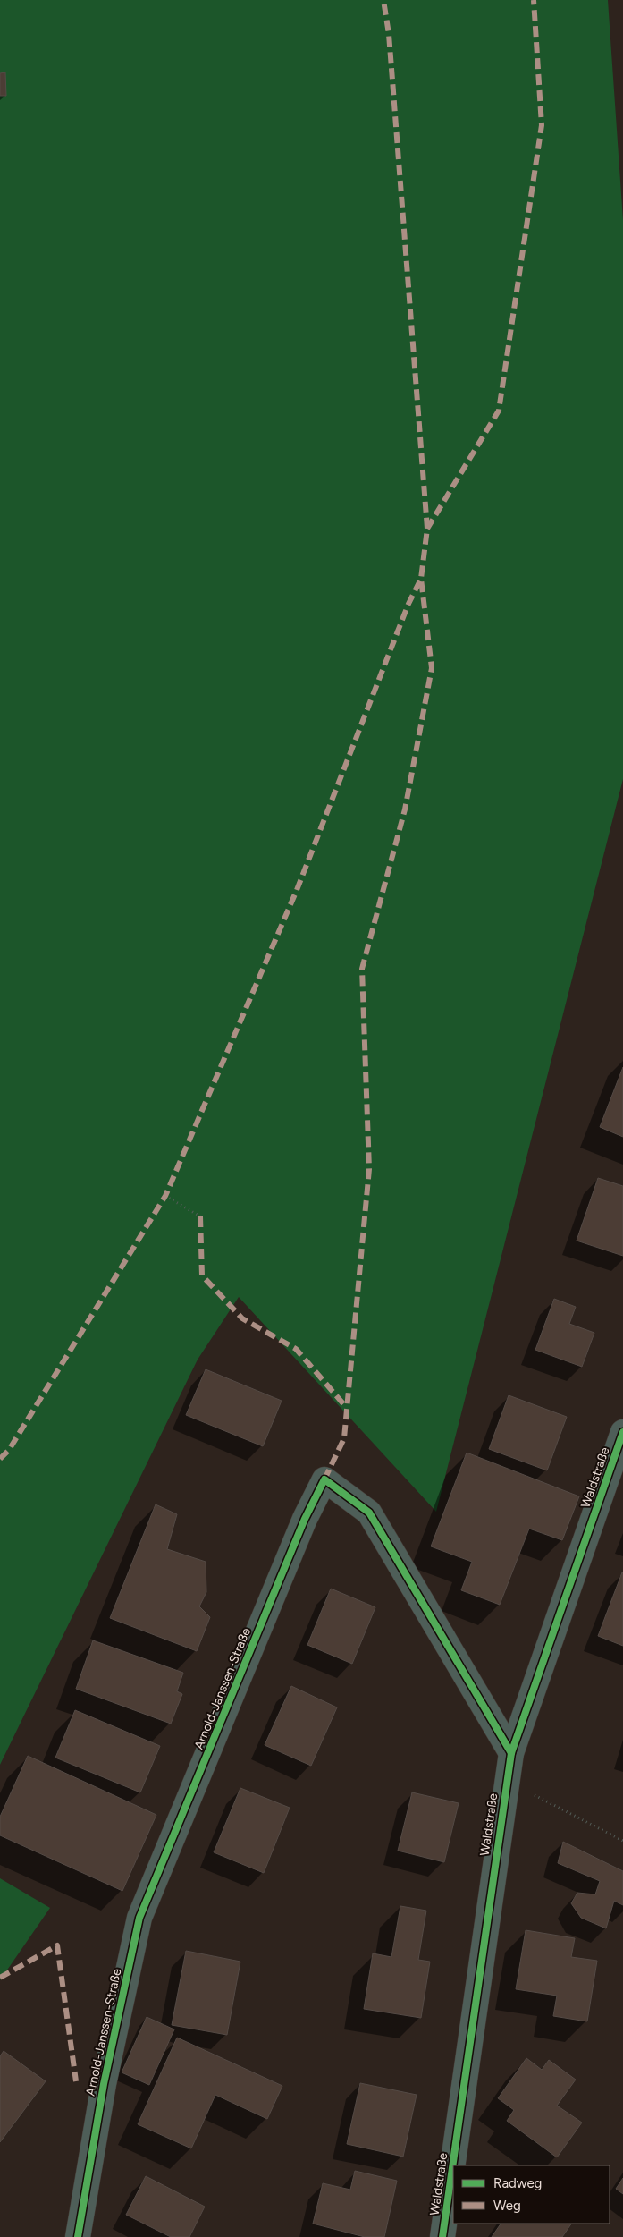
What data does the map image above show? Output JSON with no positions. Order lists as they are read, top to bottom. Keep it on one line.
{"streets":{"street":["Waldstraße","Arnold-Janssen-Straße"]},"crossings":[["Waldstraße","Arnold-Janssen-Straße"]],"legend":["Radweg","Weg"]}
